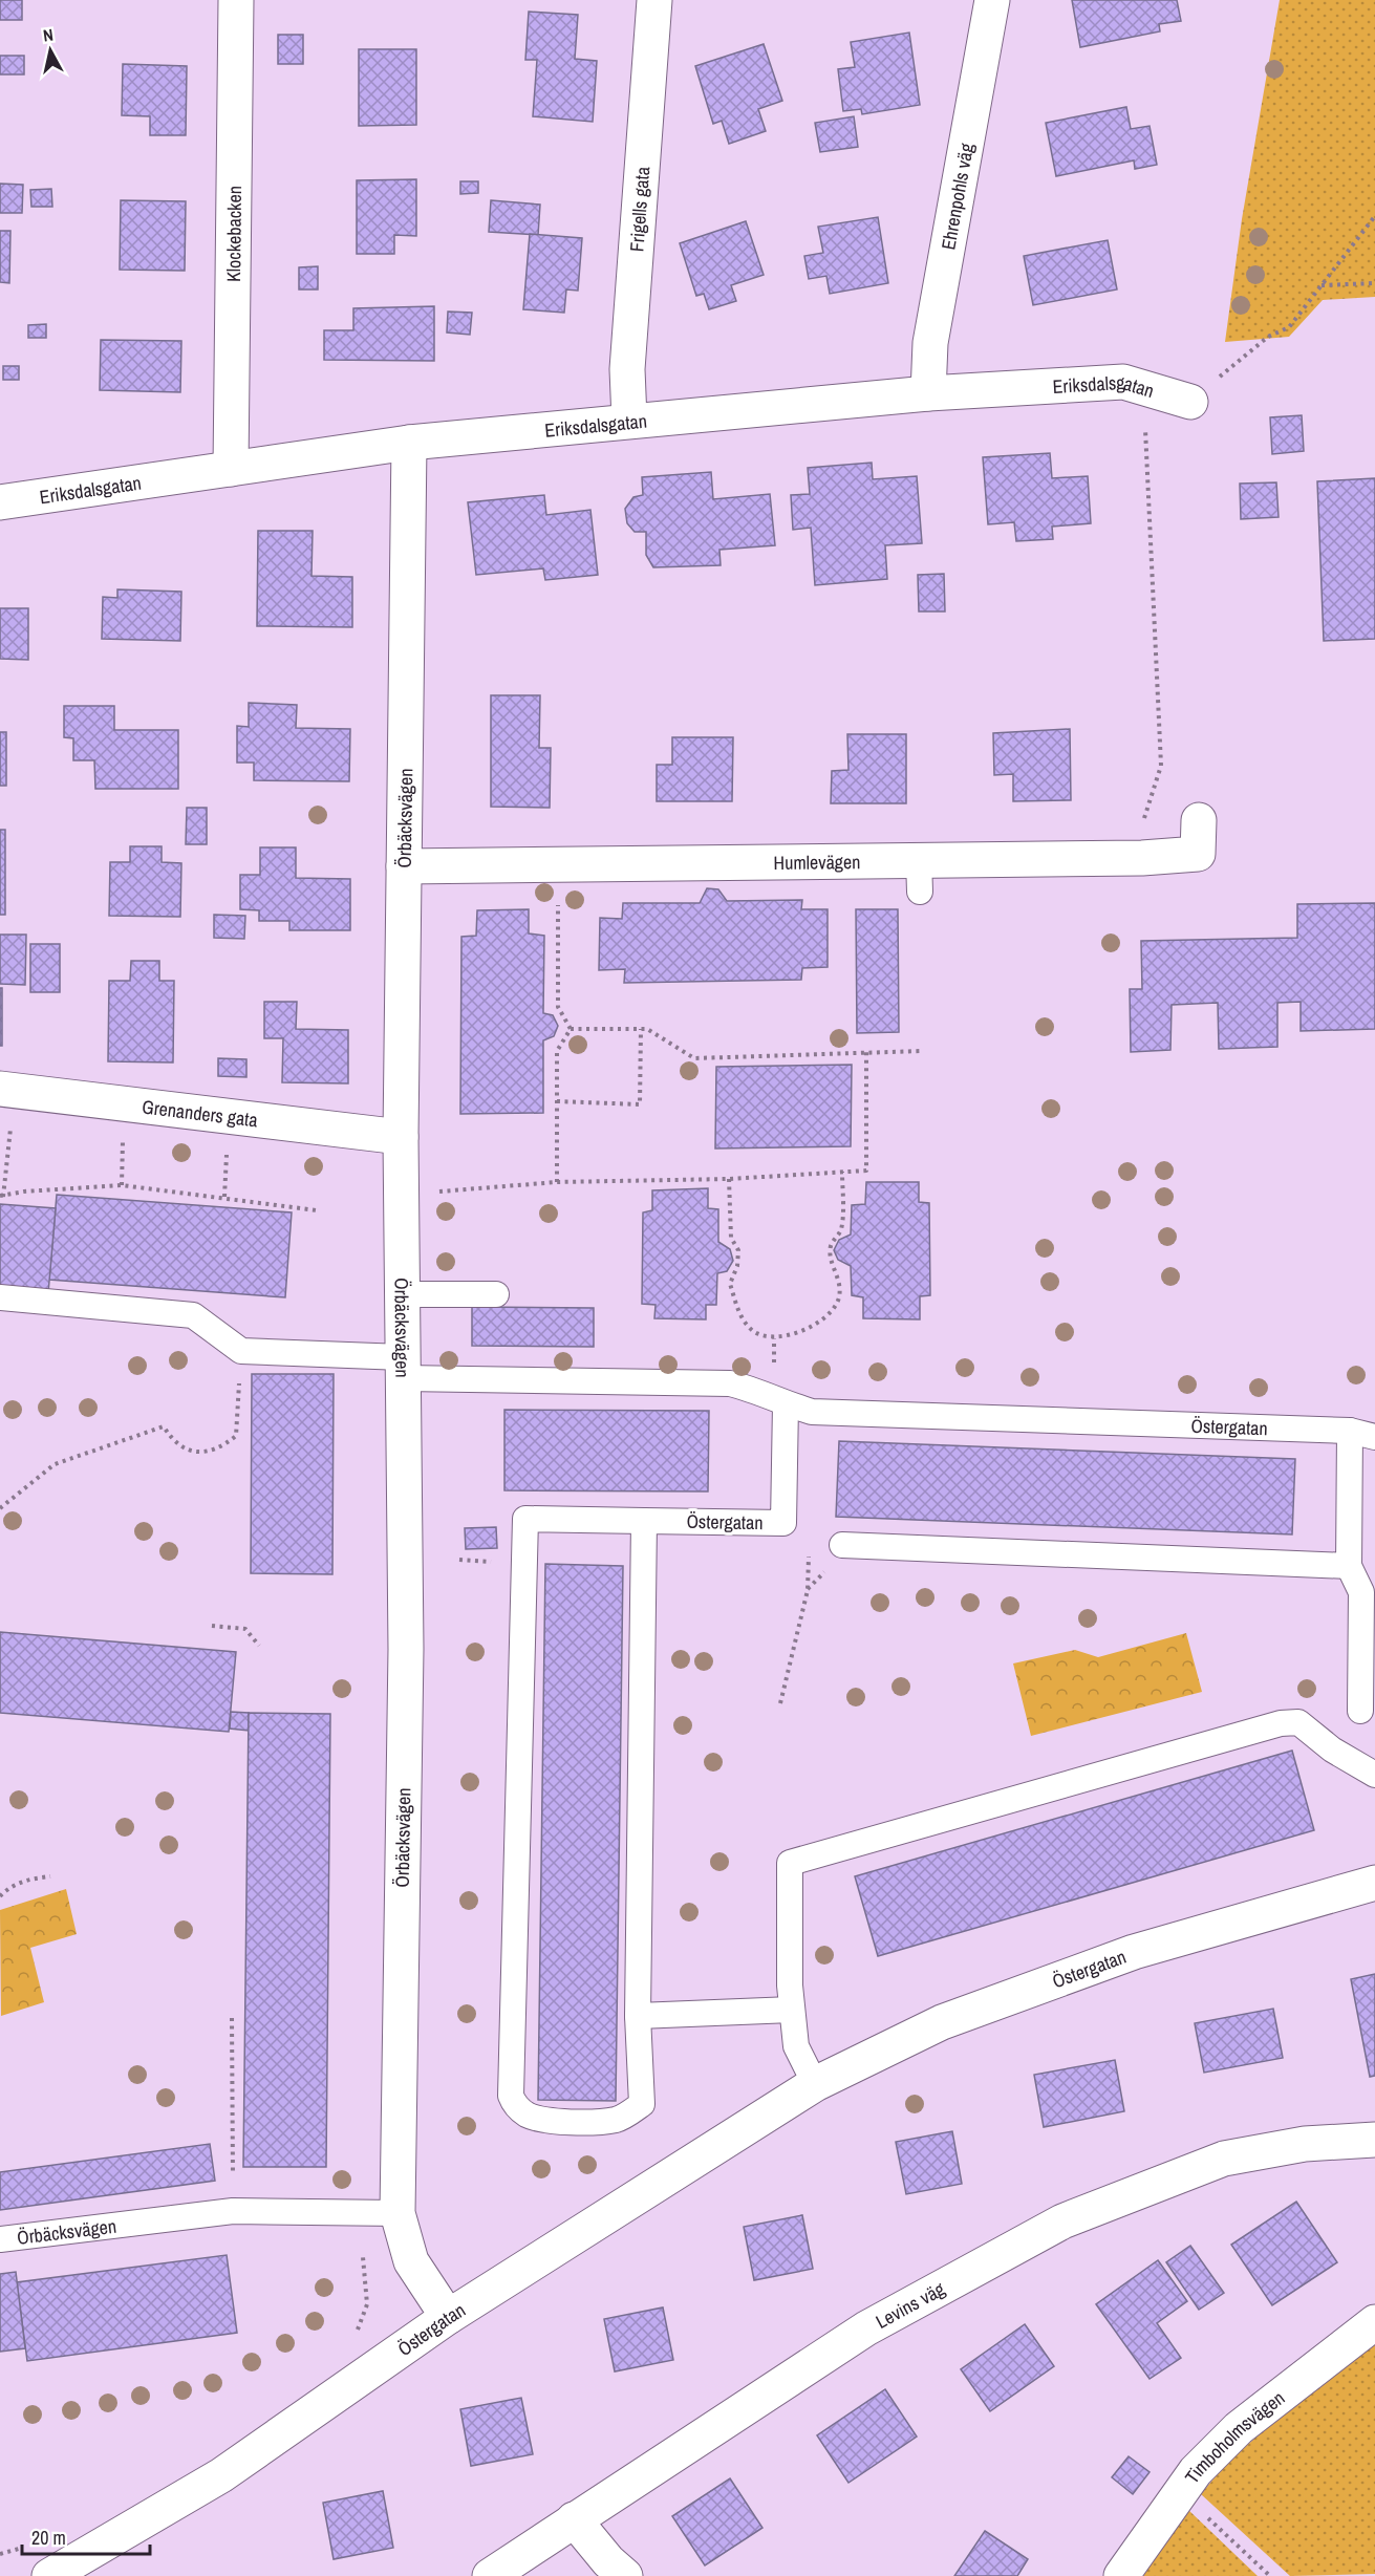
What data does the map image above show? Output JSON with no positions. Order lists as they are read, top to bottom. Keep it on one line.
{"streets":{"street":["Ehrenpohls väg","Frigells gata","Klockebacken","Eriksdalsgatan","Örbäcksvägen","Humlevägen","Grenanders gata","Östergatan","Levins väg","Timboholmsvägen"]},"crossings":[["Ehrenpohls väg","Eriksdalsgatan"],["Frigells gata","Eriksdalsgatan"],["Klockebacken","Eriksdalsgatan"],["Eriksdalsgatan","Örbäcksvägen"],["Örbäcksvägen","Humlevägen"],["Örbäcksvägen","Grenanders gata"],["Örbäcksvägen","Östergatan"]],"scale_bar":"20 m","north":"top"}
